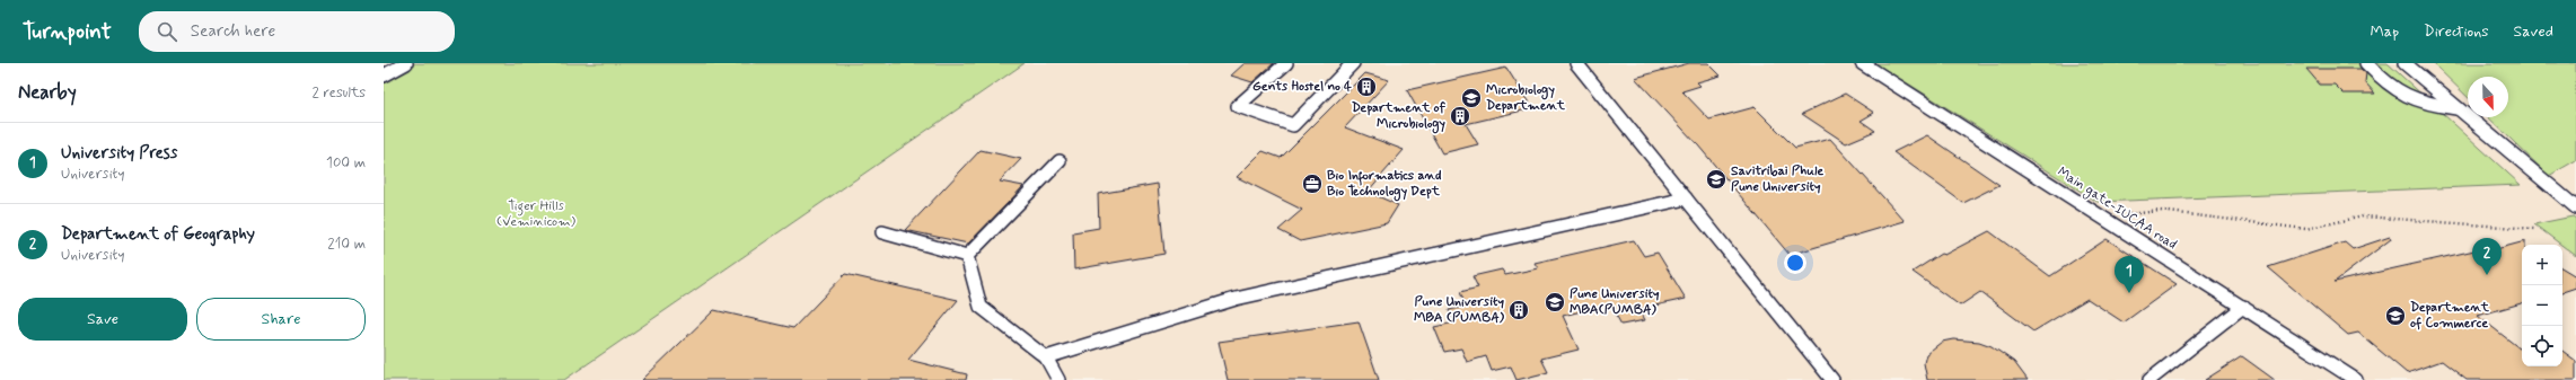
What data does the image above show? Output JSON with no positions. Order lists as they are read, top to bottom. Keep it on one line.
{"streets":{"lane":["Main gate-IUCAA road"]},"parks":["Tiger Hills (Veminicom)"],"places":{"building":["Gents Hostel no 4","Department of Microbiology","Pune University MBA (PUMBA)"],"school or university":["Microbiology Department","Savitribai Phule Pune University","Pune University MBA(PUMBA)","Department of Commerce"],"office":["Bio Informatics and Bio Technology Dept"]},"north":"bottom","page":{"header":"Turnpoint","search":"Search here","nav":["Map","Directions","Saved"],"heading":["Nearby","2 results"],"list":[{"mark":"1","name":"University Press","note":"University","value":"100 m"},{"mark":"2","name":"Department of Geography","note":"University","value":"210 m"}],"pins":["2","1"],"map_buttons":["+","−"],"buttons":["Save","Share"]}}
